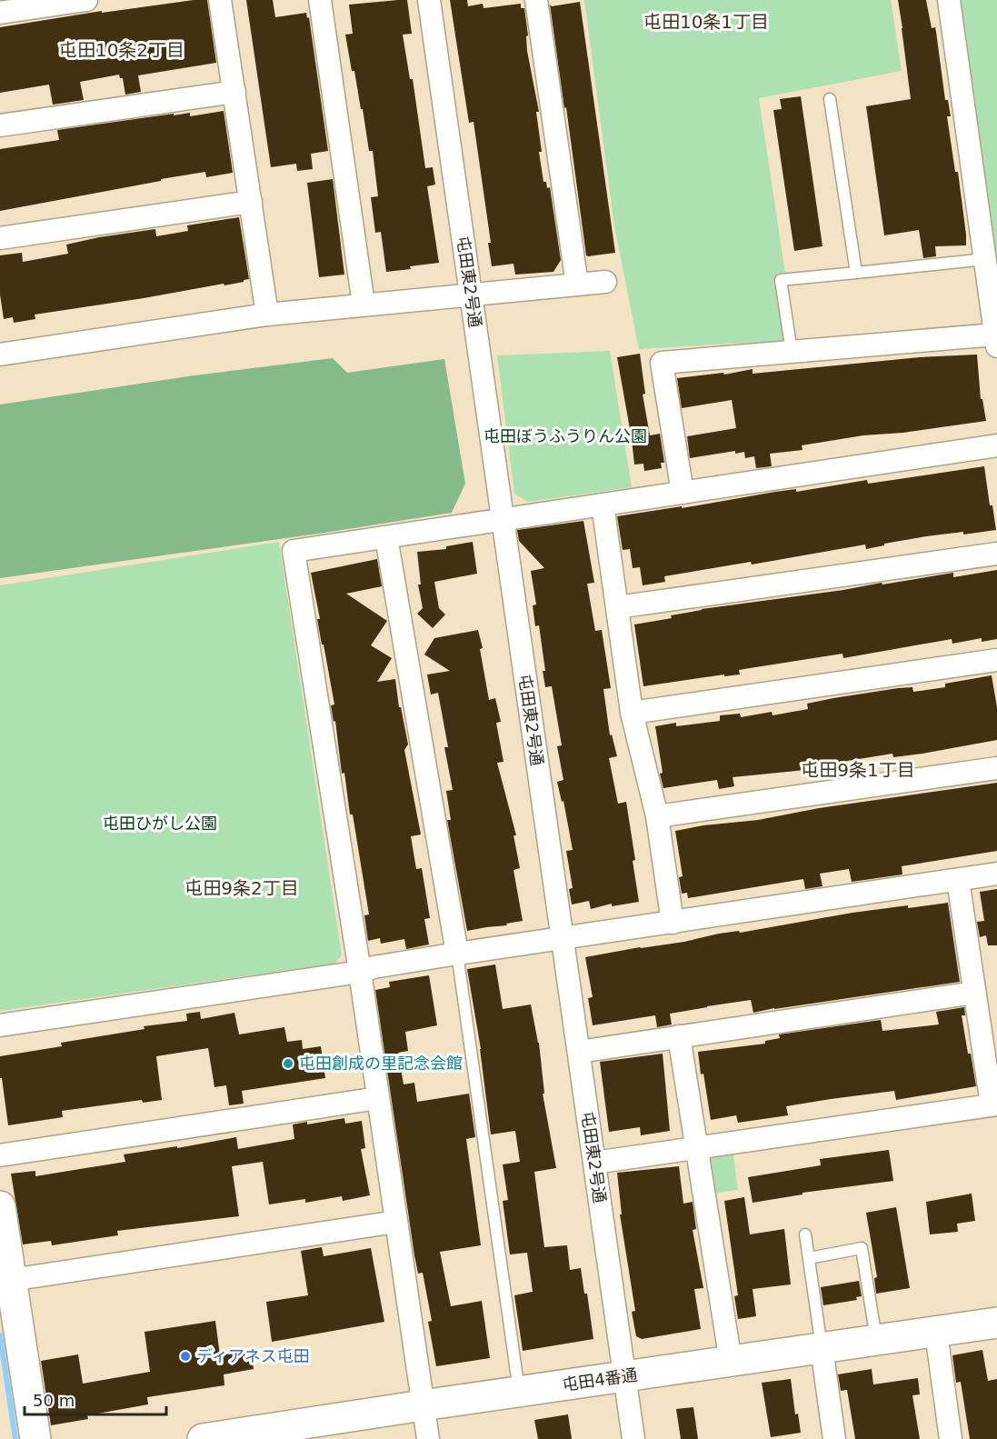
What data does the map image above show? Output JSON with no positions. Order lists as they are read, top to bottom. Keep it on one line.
{"streets":{"street":["屯田東2号通","屯田4番通"]},"crossings":[["屯田東2号通","屯田4番通"]],"districts":["屯田10条1丁目","屯田10条2丁目","屯田9条1丁目","屯田9条2丁目"],"parks":["屯田ぼうふうりん公園","屯田ひがし公園"],"places":["屯田創成の里記念会館","ディアネス屯田"],"scale_bar":"50 m"}
